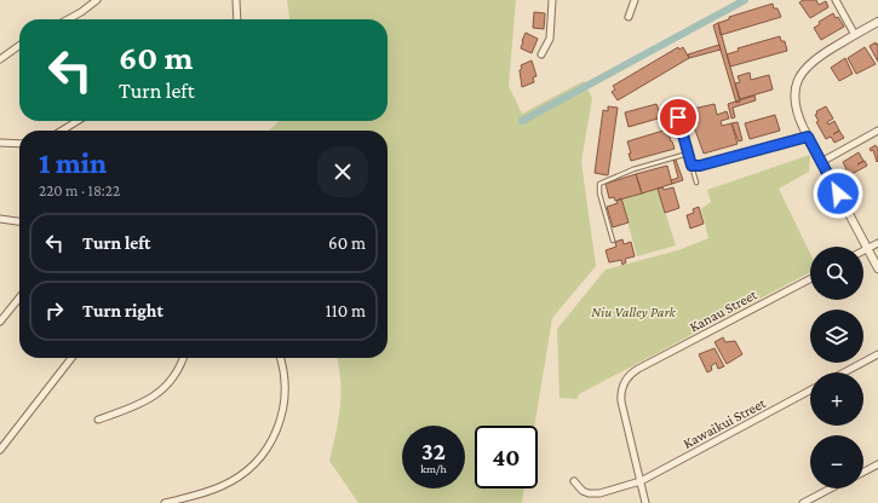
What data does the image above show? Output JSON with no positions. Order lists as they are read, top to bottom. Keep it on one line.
{"streets":{"street":["Kanau Street","Kawaikui Street"]},"crossings":[["Kanau Street","Kawaikui Street"]],"parks":["Niu Valley Park"],"page":{"turn":["60 m","Turn left"],"heading":["1 min","220 m · 18:22"],"list":[{"name":"Turn left","value":"60 m"},{"name":"Turn right","value":"110 m"}],"map_buttons":["+","−"],"speed":"32 km/h","limit":"40"}}
